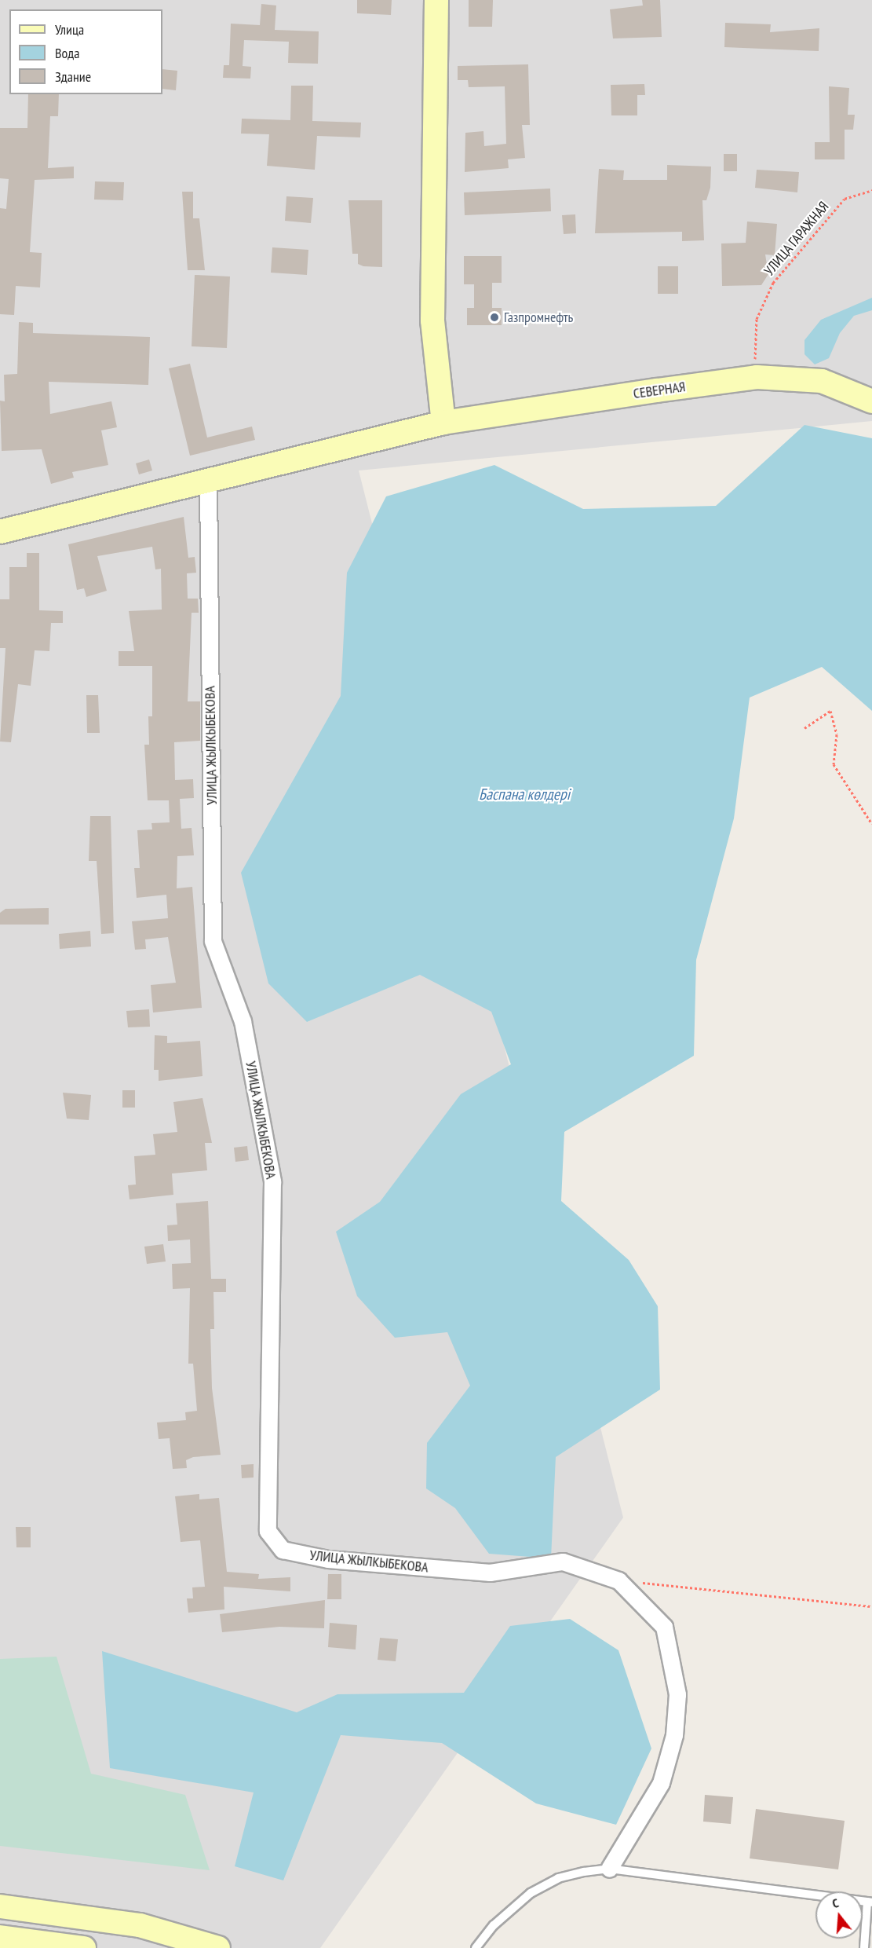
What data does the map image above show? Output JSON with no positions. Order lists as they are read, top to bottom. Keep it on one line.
{"streets":{"main road":["СЕВЕРНАЯ"],"street":["УЛИЦА ЖЫЛКЫБЕКОВА"],"path":["УЛИЦА ГАРАЖНАЯ"]},"crossings":[["УЛИЦА ГАРАЖНАЯ","СЕВЕРНАЯ"],["СЕВЕРНАЯ","УЛИЦА ЖЫЛКЫБЕКОВА"]],"water":["Баспана көлдері"],"places":["Газпромнефть"],"legend":["Улица","Вода","Здание"],"north":"top"}
